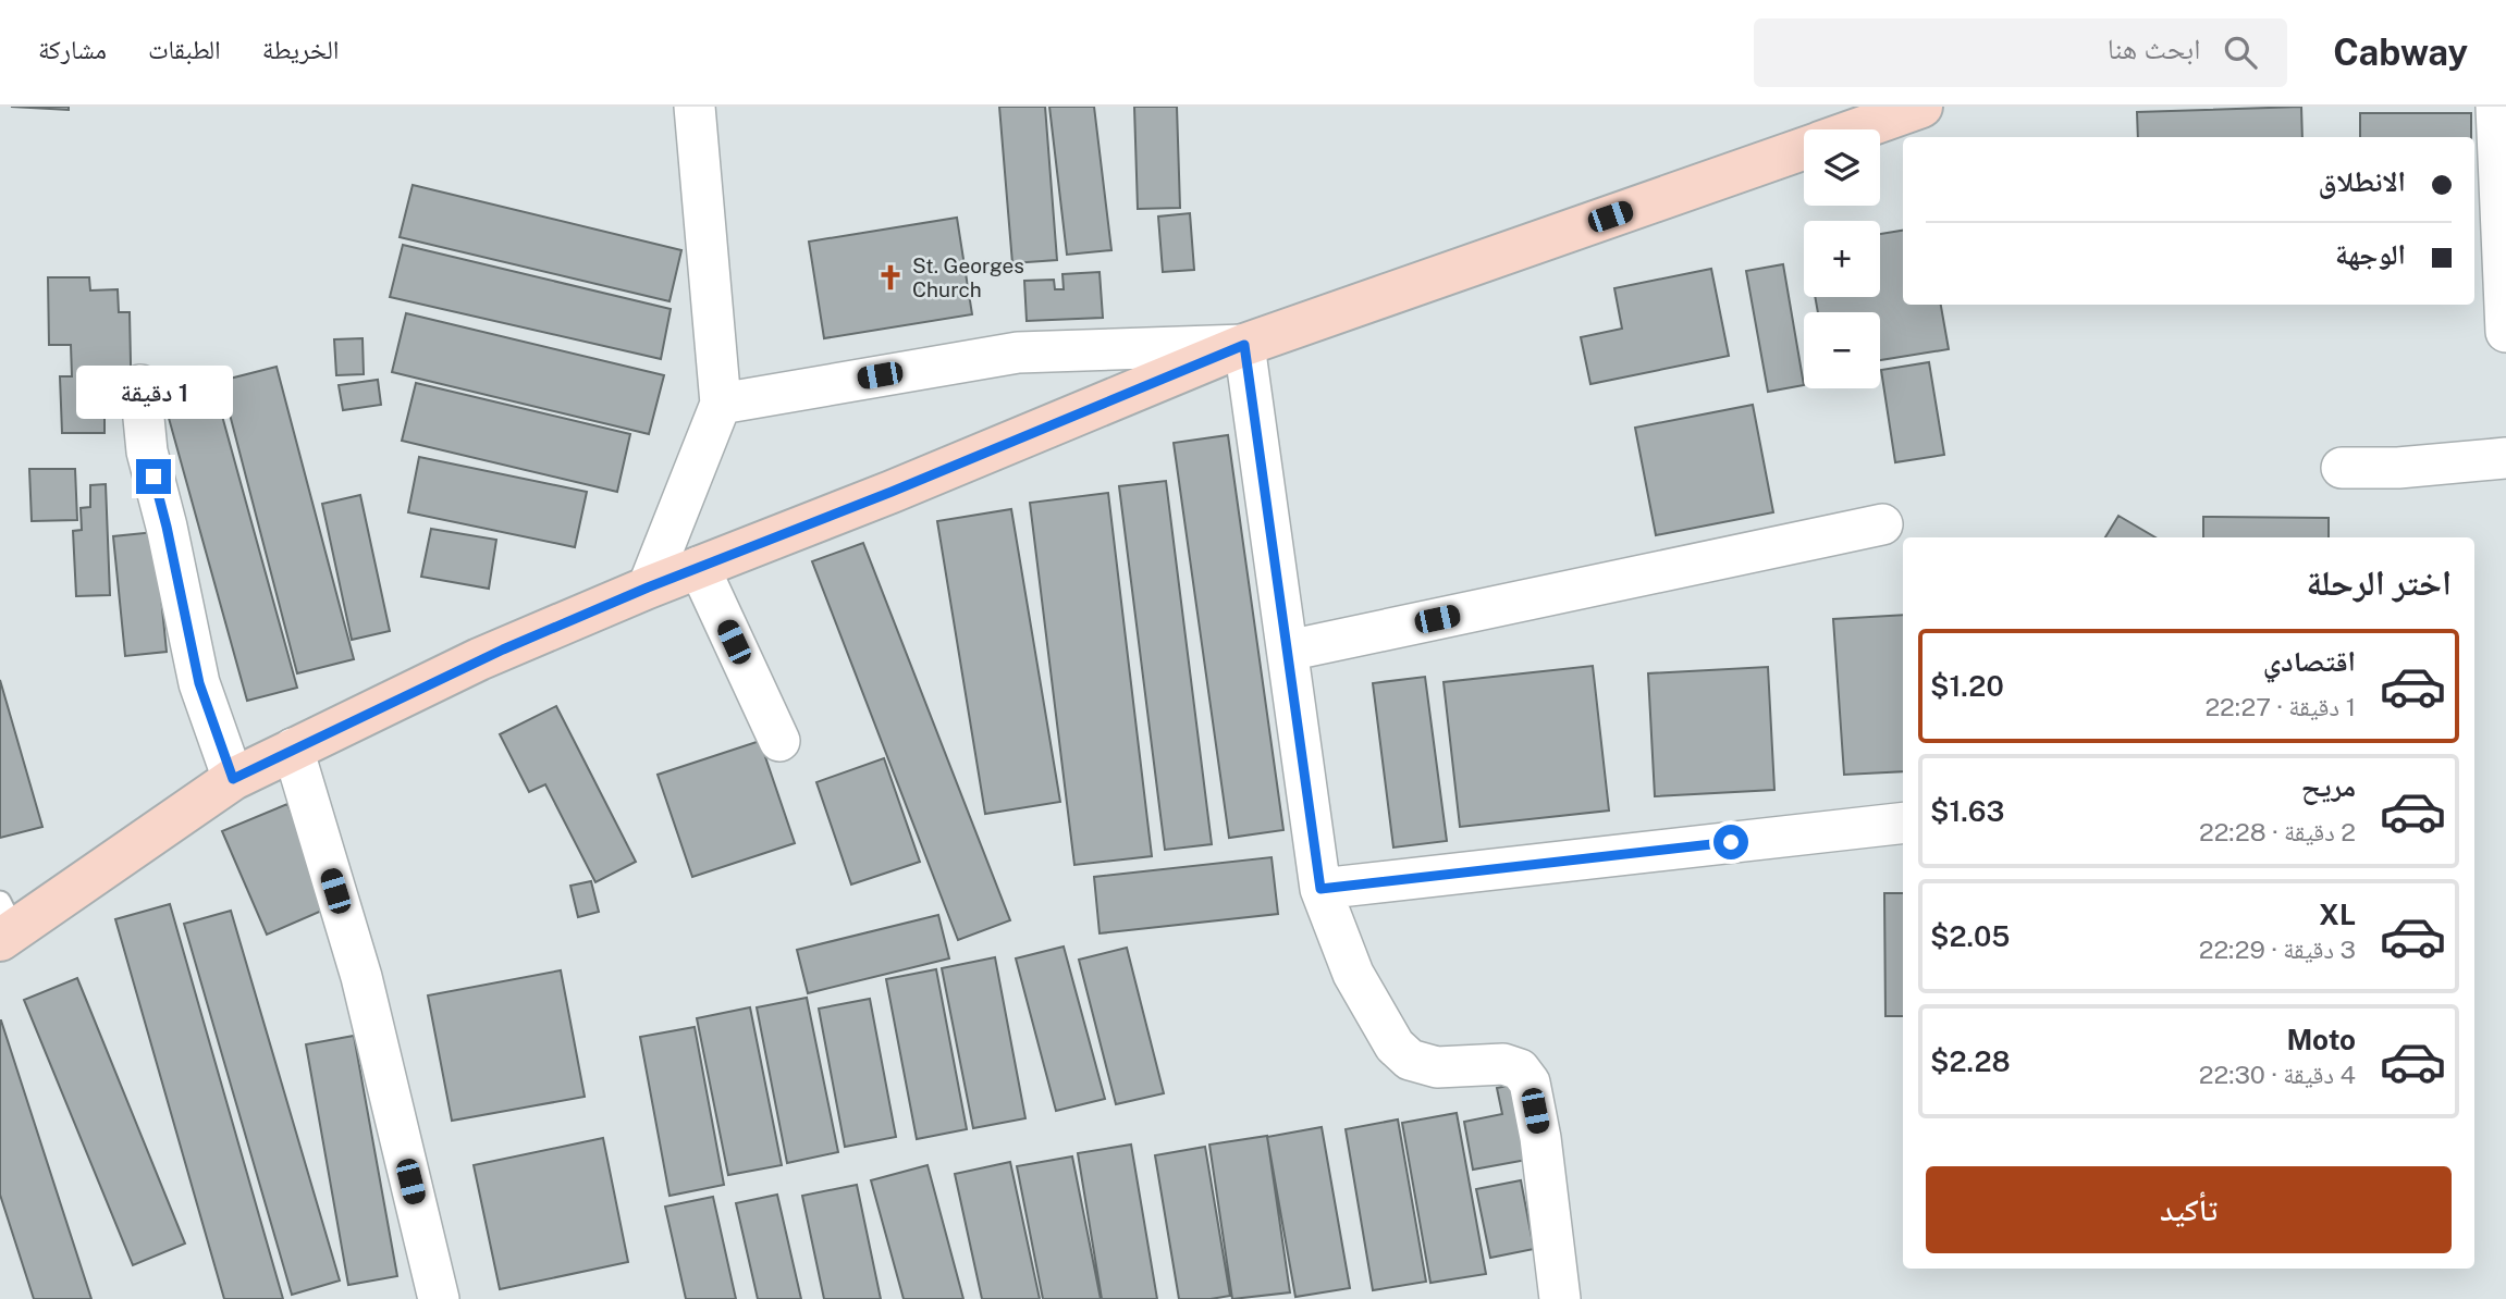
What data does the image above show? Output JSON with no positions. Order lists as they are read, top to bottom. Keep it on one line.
{"places":{"church":["St. Georges Church"]},"page":{"header":"Cabway","search":"ابحث هنا","nav":["الخريطة","الطبقات","مشاركة"],"map_buttons":["+","−"],"banner":["الانطلاق","الوجهة"],"bubble":"1 دقيقة","heading":"اختر الرحلة","list":[{"name":"اقتصادي","note":"1 دقيقة · 22:27","value":"$1.20"},{"name":"مريح","note":"2 دقيقة · 22:28","value":"$1.63"},{"name":"XL","note":"3 دقيقة · 22:29","value":"$2.05"},{"name":"Moto","note":"4 دقيقة · 22:30","value":"$2.28"}],"buttons":"تأكيد"}}
